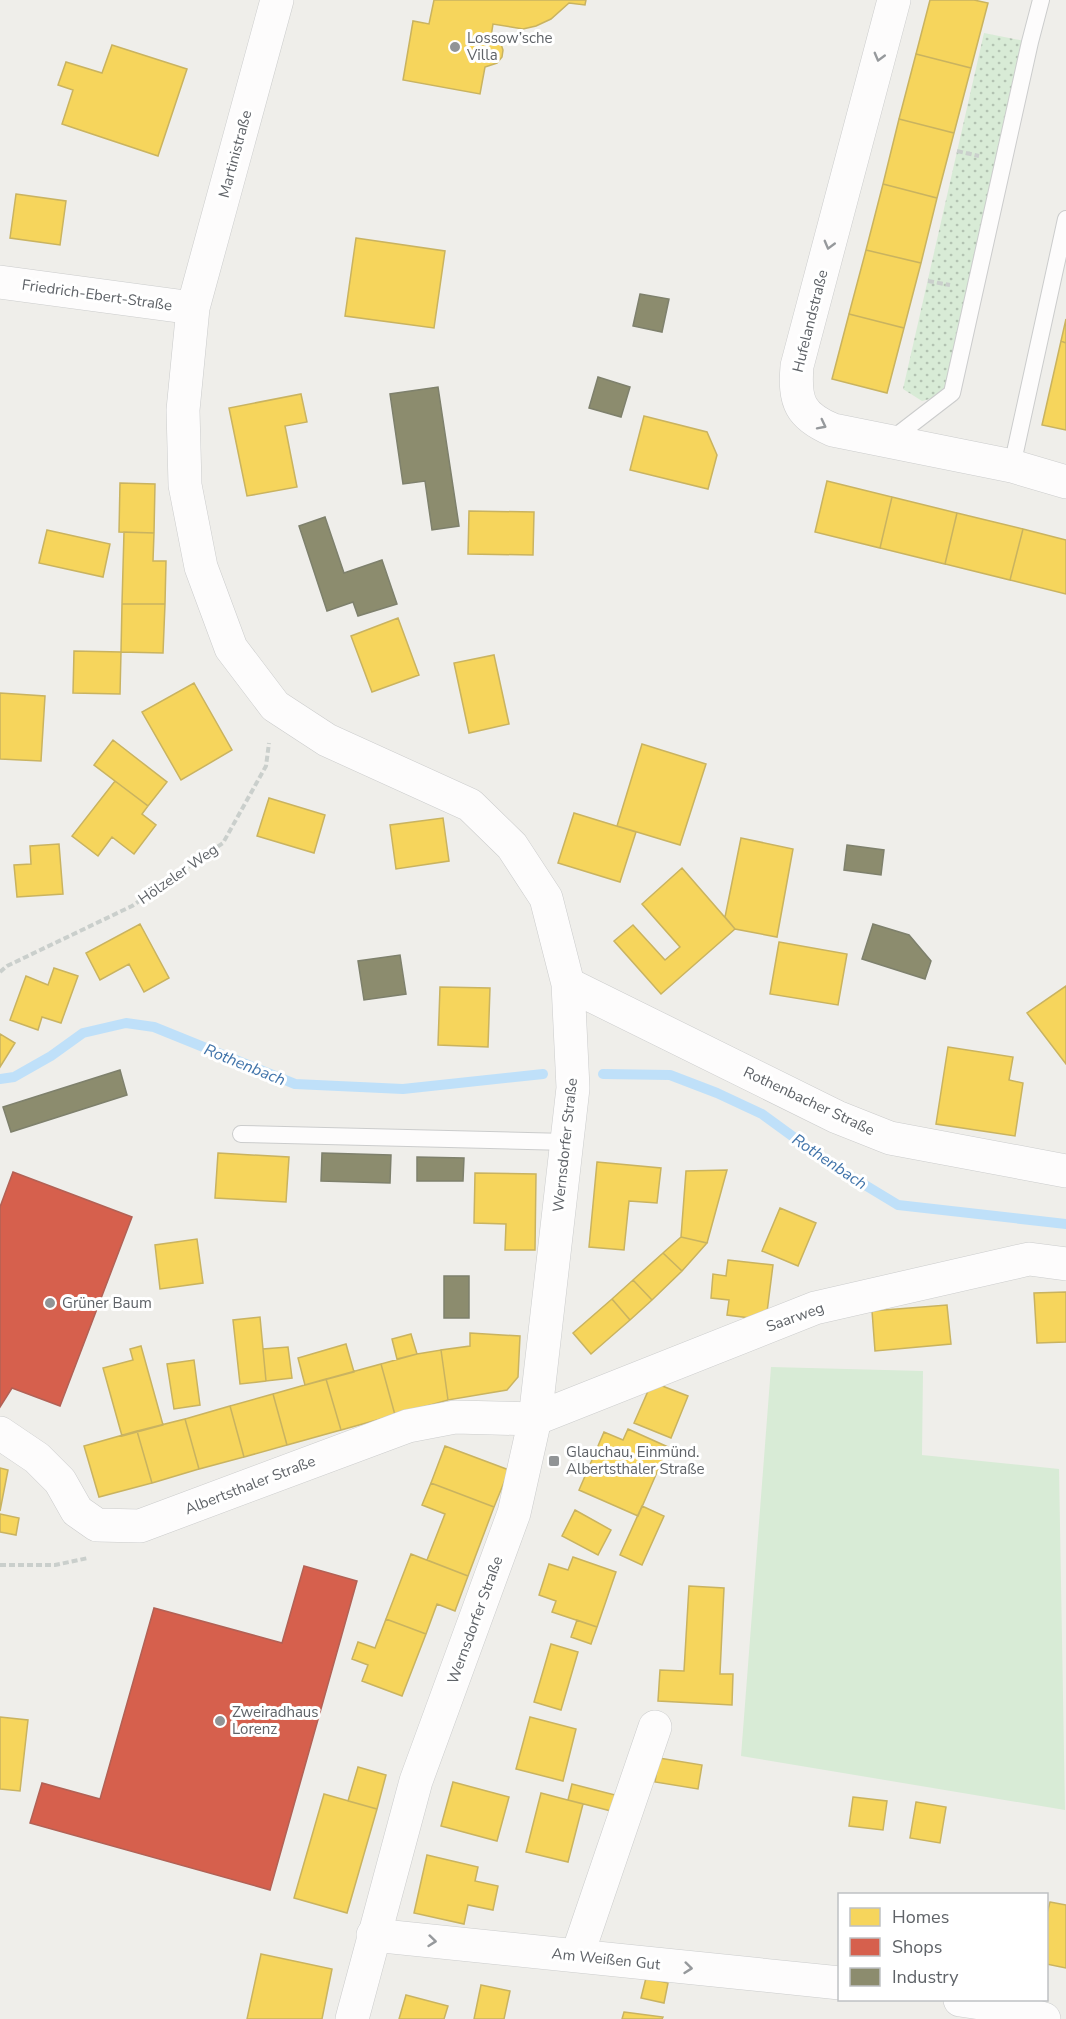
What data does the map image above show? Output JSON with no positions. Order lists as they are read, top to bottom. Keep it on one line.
{"streets":{"street":["Martinistraße","Friedrich-Ebert-Straße","Hufelandstraße","Rothenbacher Straße","Wernsdorfer Straße","Saarweg","Albertsthaler Straße","Am Weißen Gut"],"path":["Hölzeler Weg"]},"crossings":[["Martinistraße","Friedrich-Ebert-Straße"],["Martinistraße","Wernsdorfer Straße"],["Friedrich-Ebert-Straße","Wernsdorfer Straße"],["Hölzeler Weg","Wernsdorfer Straße"],["Rothenbacher Straße","Wernsdorfer Straße"],["Wernsdorfer Straße","Saarweg"],["Wernsdorfer Straße","Albertsthaler Straße"],["Wernsdorfer Straße","Am Weißen Gut"],["Saarweg","Albertsthaler Straße"]],"one_way":["Hufelandstraße","Am Weißen Gut"],"water":["Rothenbach"],"places":{"other":["Lossow’sche Villa","Grüner Baum","Zweiradhaus Lorenz"],"transit":["Glauchau, Einmünd. Albertsthaler Straße"]},"legend":["Homes","Shops","Industry"]}
